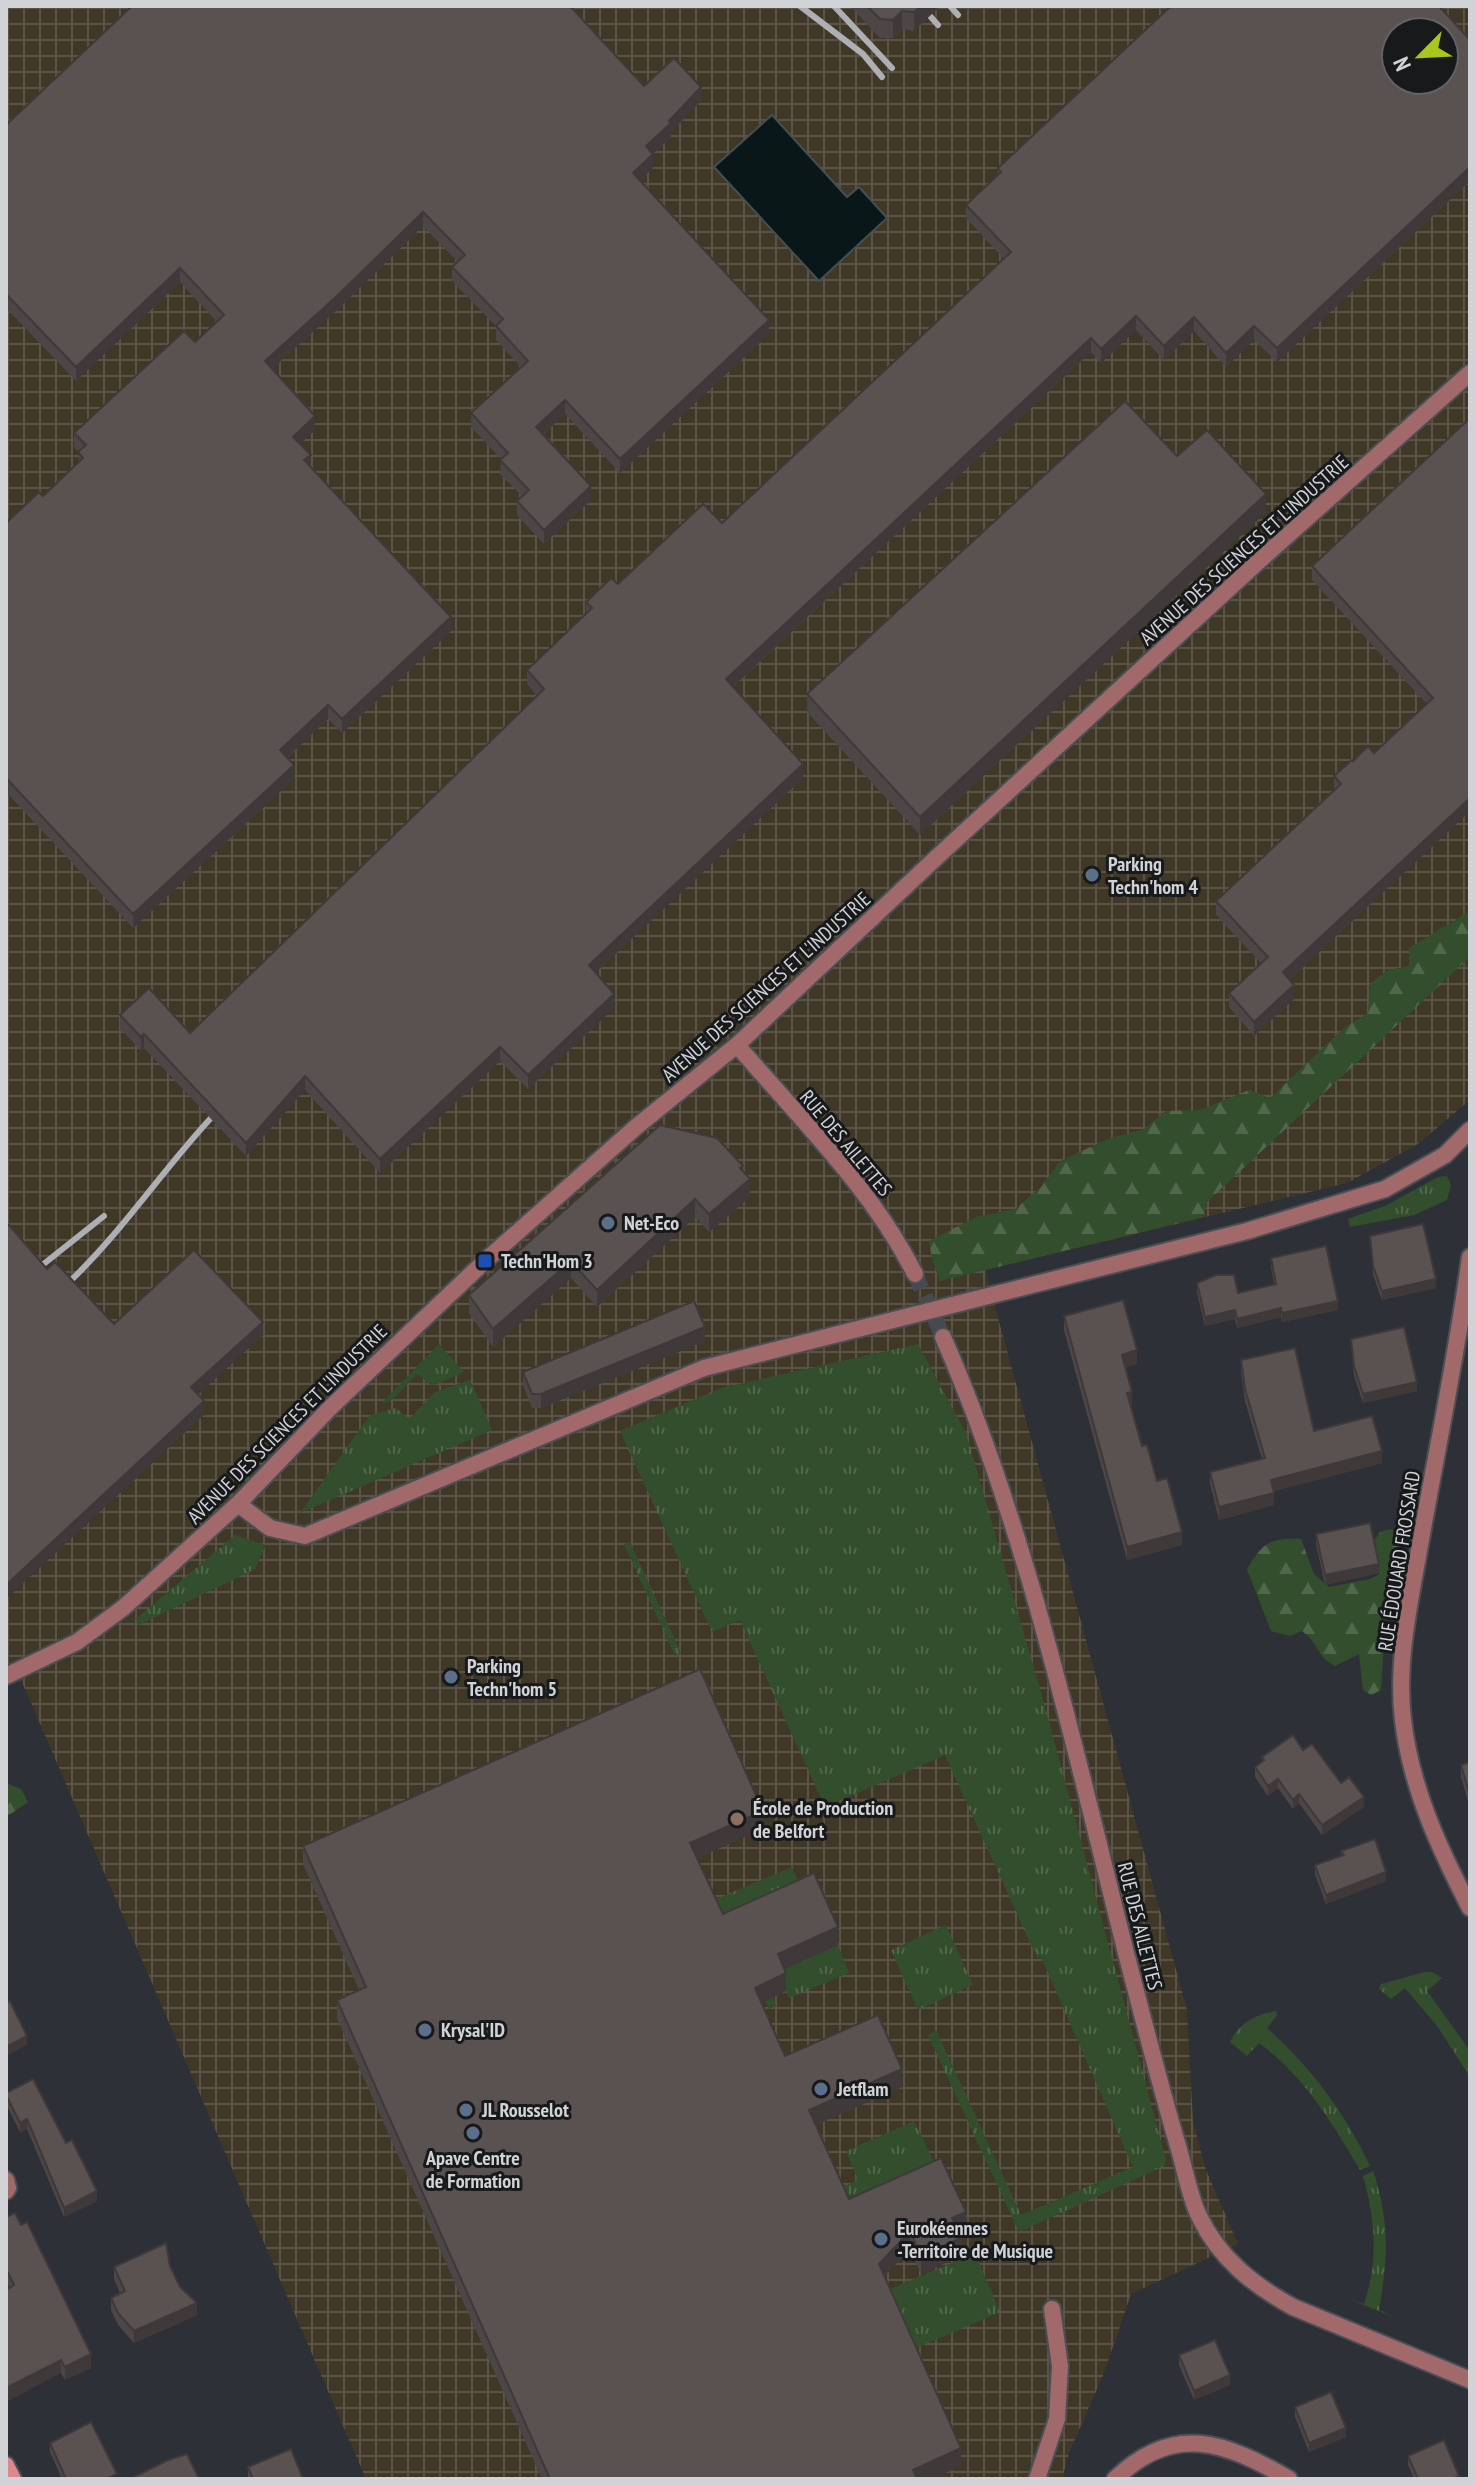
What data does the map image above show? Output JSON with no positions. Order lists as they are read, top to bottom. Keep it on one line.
{"streets":{"street":["AVENUE DES SCIENCES ET L'INDUSTRIE","RUE DES AILETTES","RUE ÉDOUARD FROSSARD"]},"crossings":[["AVENUE DES SCIENCES ET L'INDUSTRIE","RUE DES AILETTES"]],"places":{"other":["Parking Techn'hom 4","Net-Eco","Parking Techn'hom 5","École de Production de Belfort","Krysal'ID","Jetflam","JL Rousselot","Apave Centre de Formation","Eurokéennes -Territoire de Musique"],"transit":["Techn'Hom 3"]},"north":"bottom left"}
